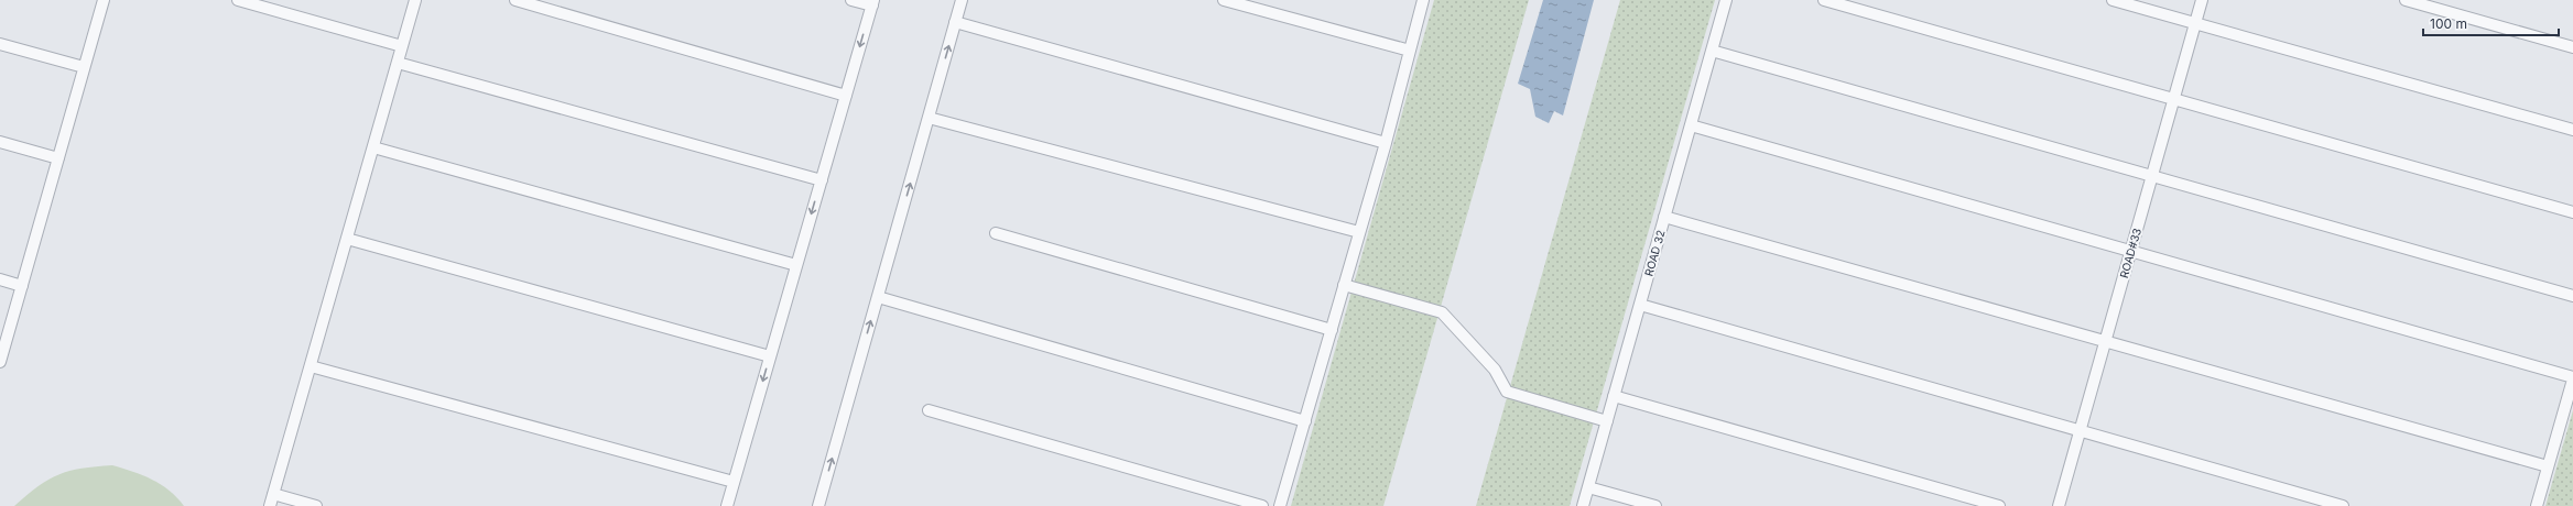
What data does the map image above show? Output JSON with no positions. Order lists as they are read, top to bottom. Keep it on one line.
{"streets":{"street":["ROAD 32","ROAD#33"]},"scale_bar":"100 m"}
